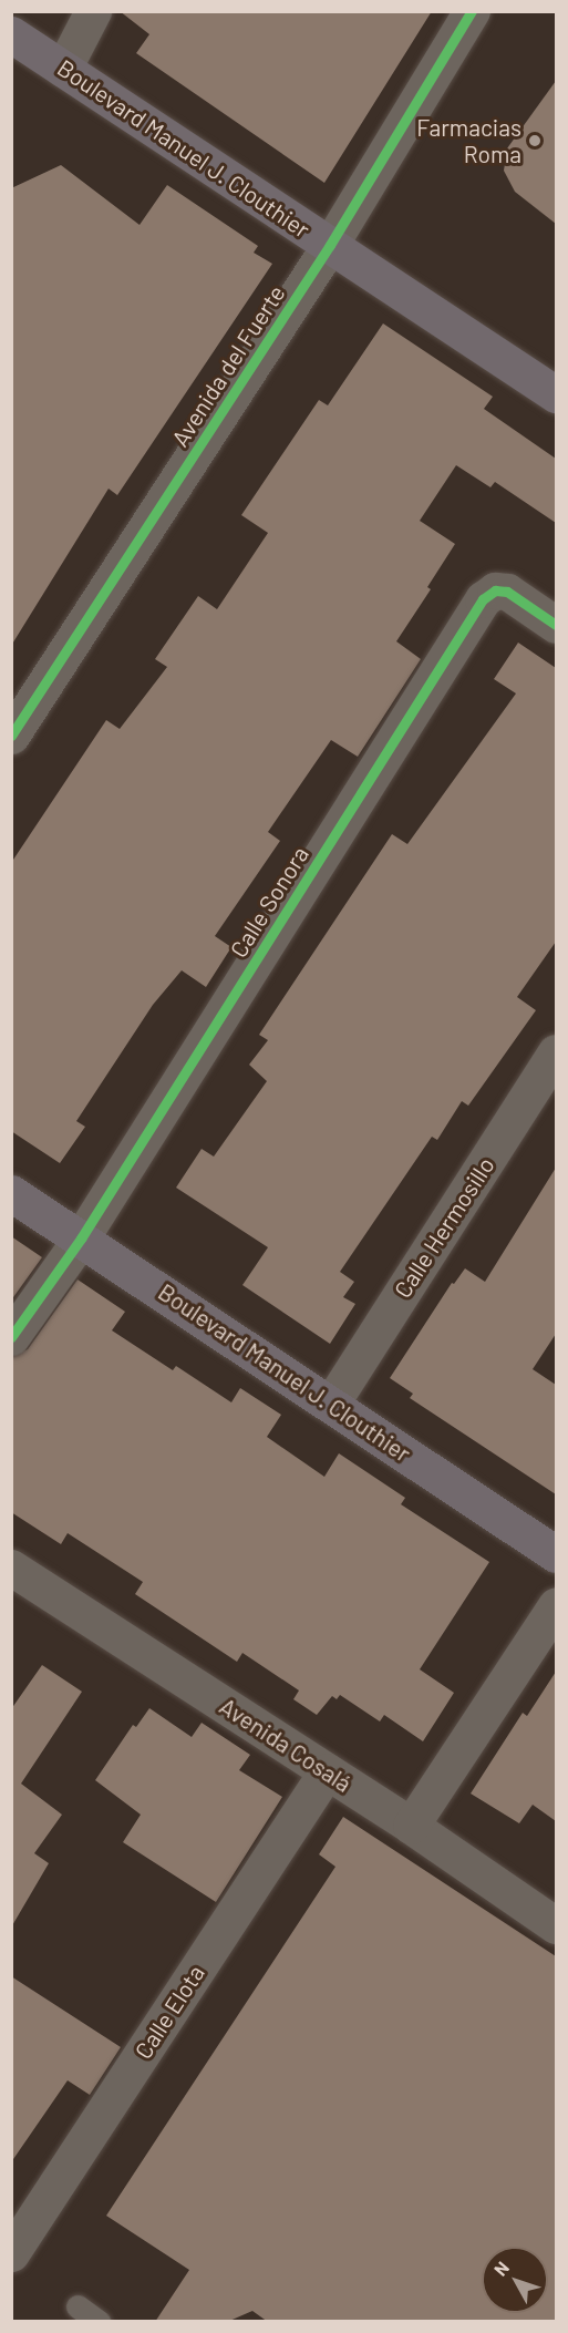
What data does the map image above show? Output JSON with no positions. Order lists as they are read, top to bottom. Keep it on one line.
{"streets":{"main road":["Boulevard Manuel J. Clouthier"],"street":["Avenida del Fuerte","Calle Sonora","Calle Hermosillo","Avenida Cosalá","Calle Elota"]},"crossings":[["Boulevard Manuel J. Clouthier","Avenida del Fuerte"],["Boulevard Manuel J. Clouthier","Calle Sonora"],["Boulevard Manuel J. Clouthier","Calle Hermosillo"],["Avenida Cosalá","Calle Elota"]],"places":["Farmacias Roma"],"north":"top left"}
